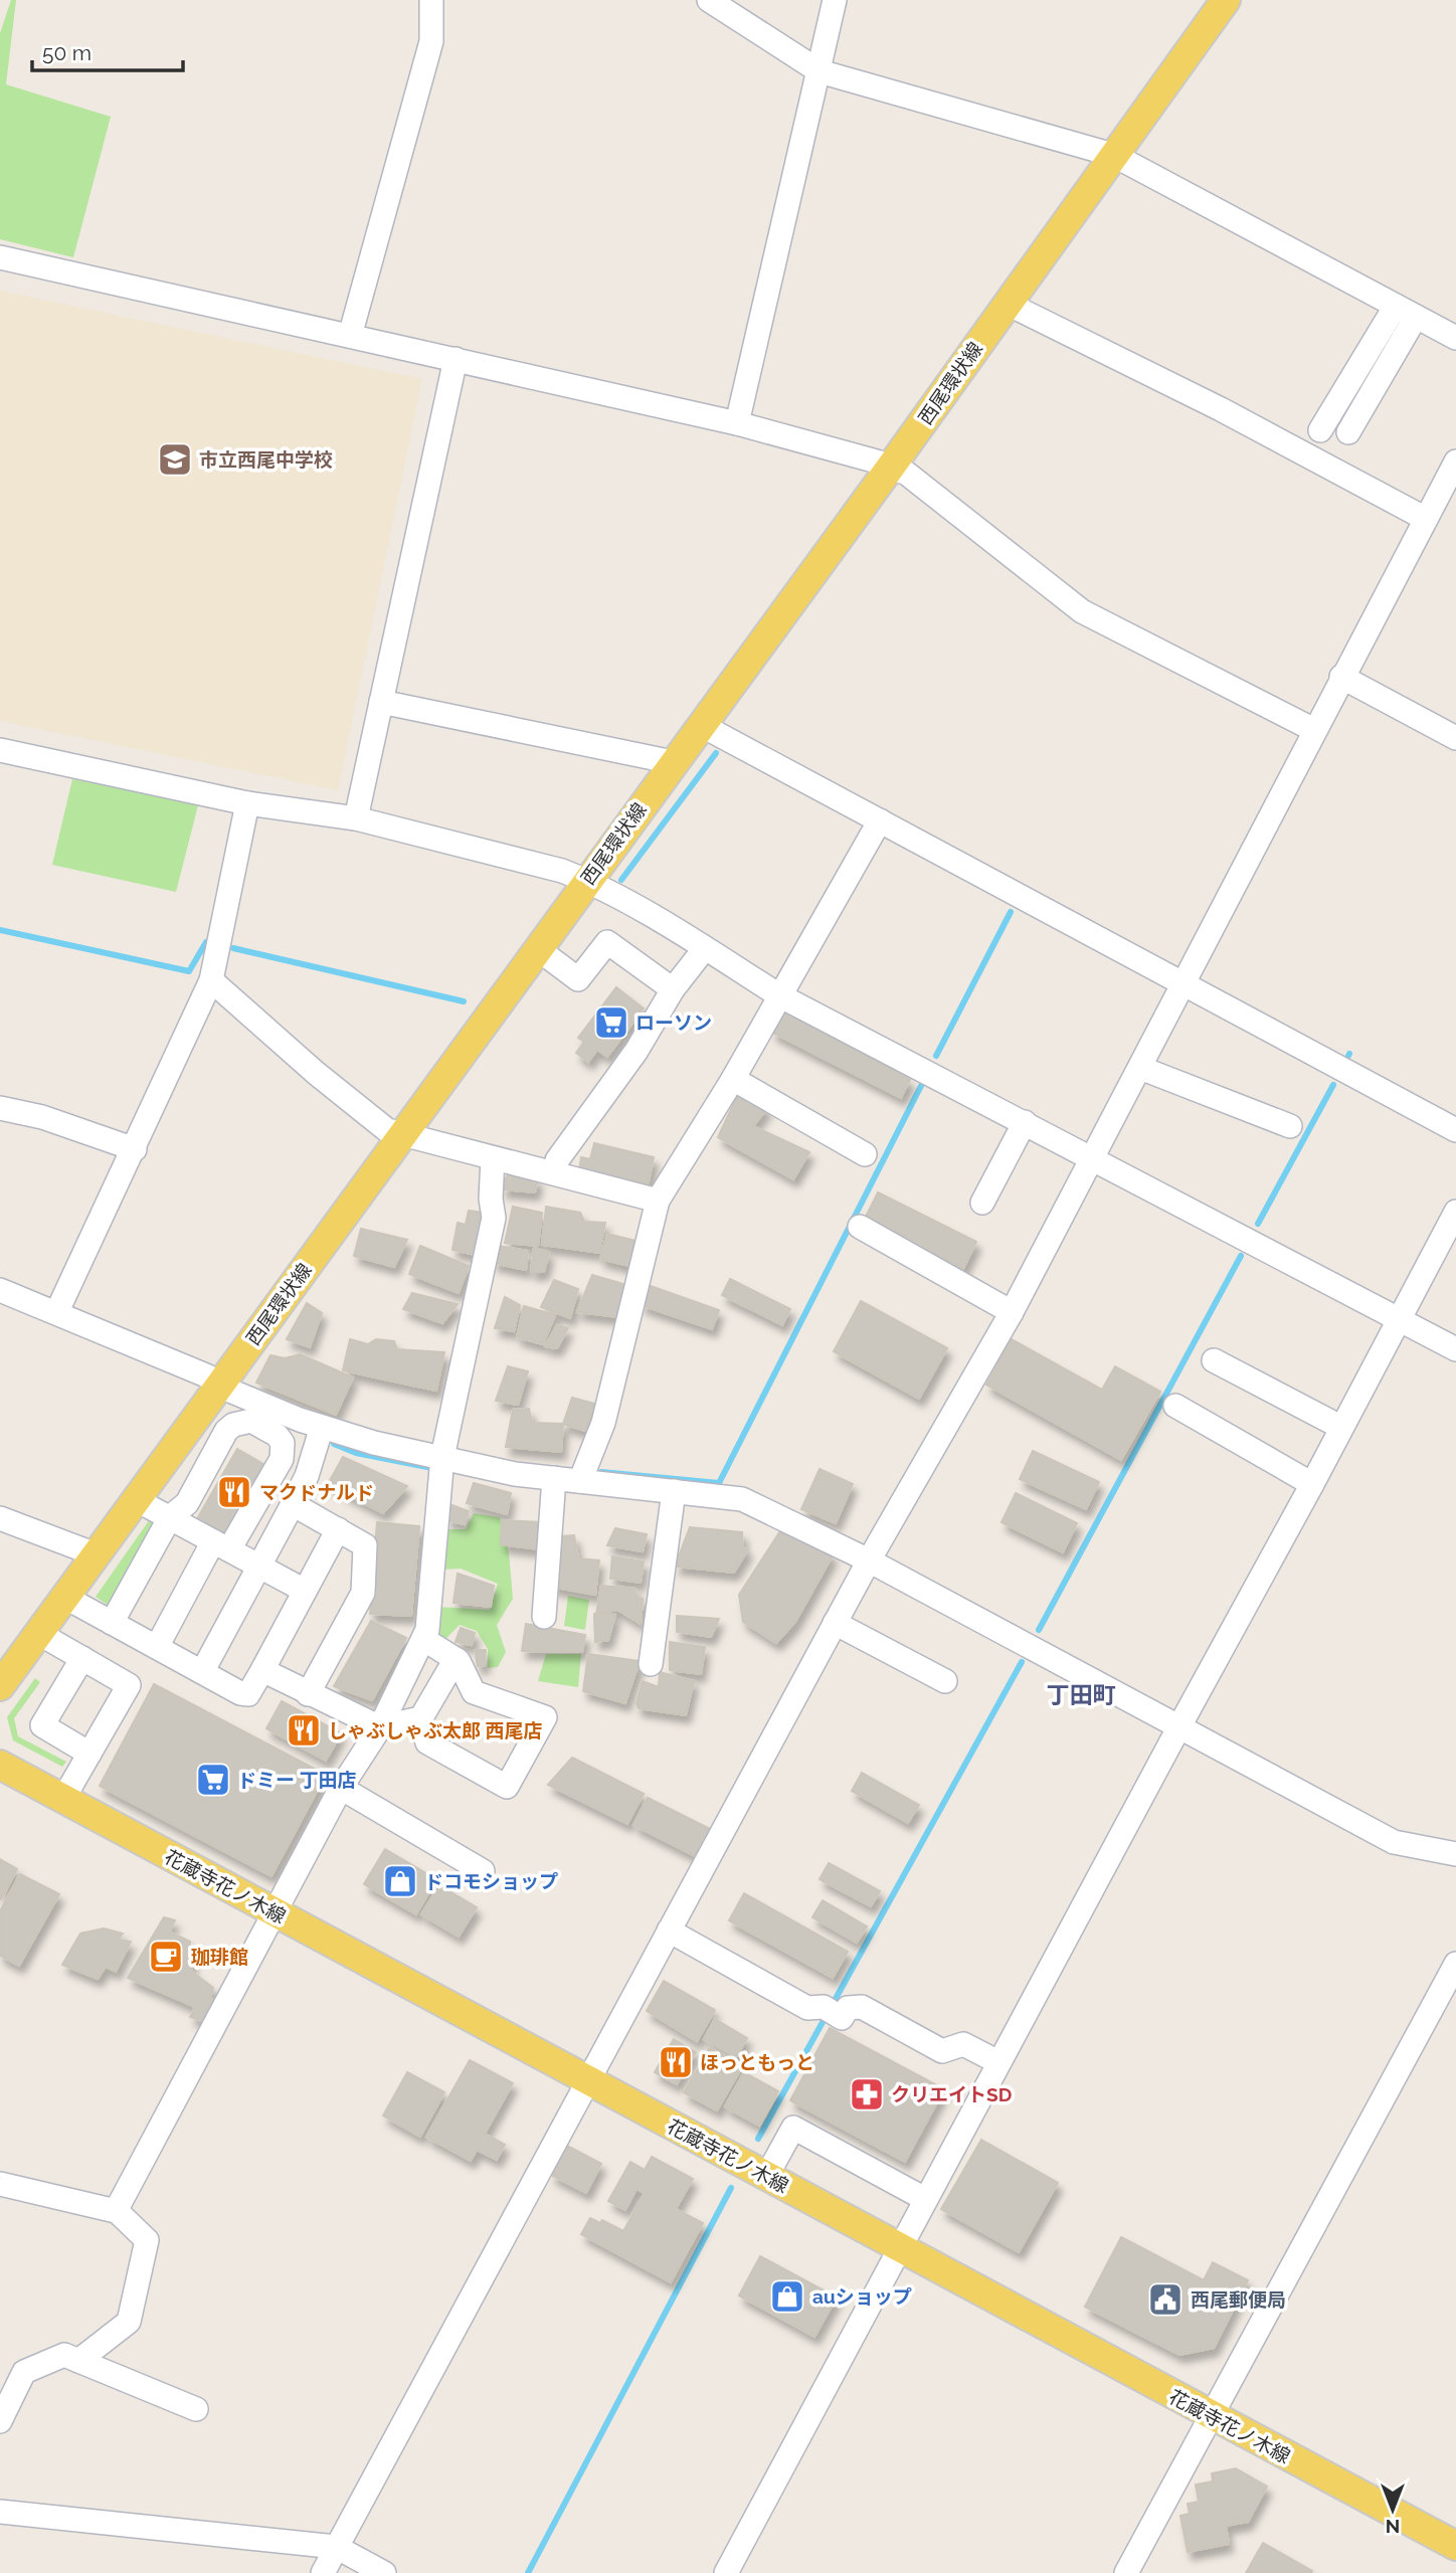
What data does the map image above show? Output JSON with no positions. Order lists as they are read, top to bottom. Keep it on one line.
{"streets":{"main road":["西尾環状線","花蔵寺花ノ木線"]},"districts":["丁田町"],"places":{"school or university":["市立西尾中学校"],"supermarket":["ローソン","ドミー 丁田店"],"restaurant":["マクドナルド","しゃぶしゃぶ太郎 西尾店","ほっともっと"],"shop":["ドコモショップ","auショップ"],"cafe":["珈琲館"],"pharmacy":["クリエイトSD"],"public building":["西尾郵便局"]},"scale_bar":"50 m","north":"bottom"}
